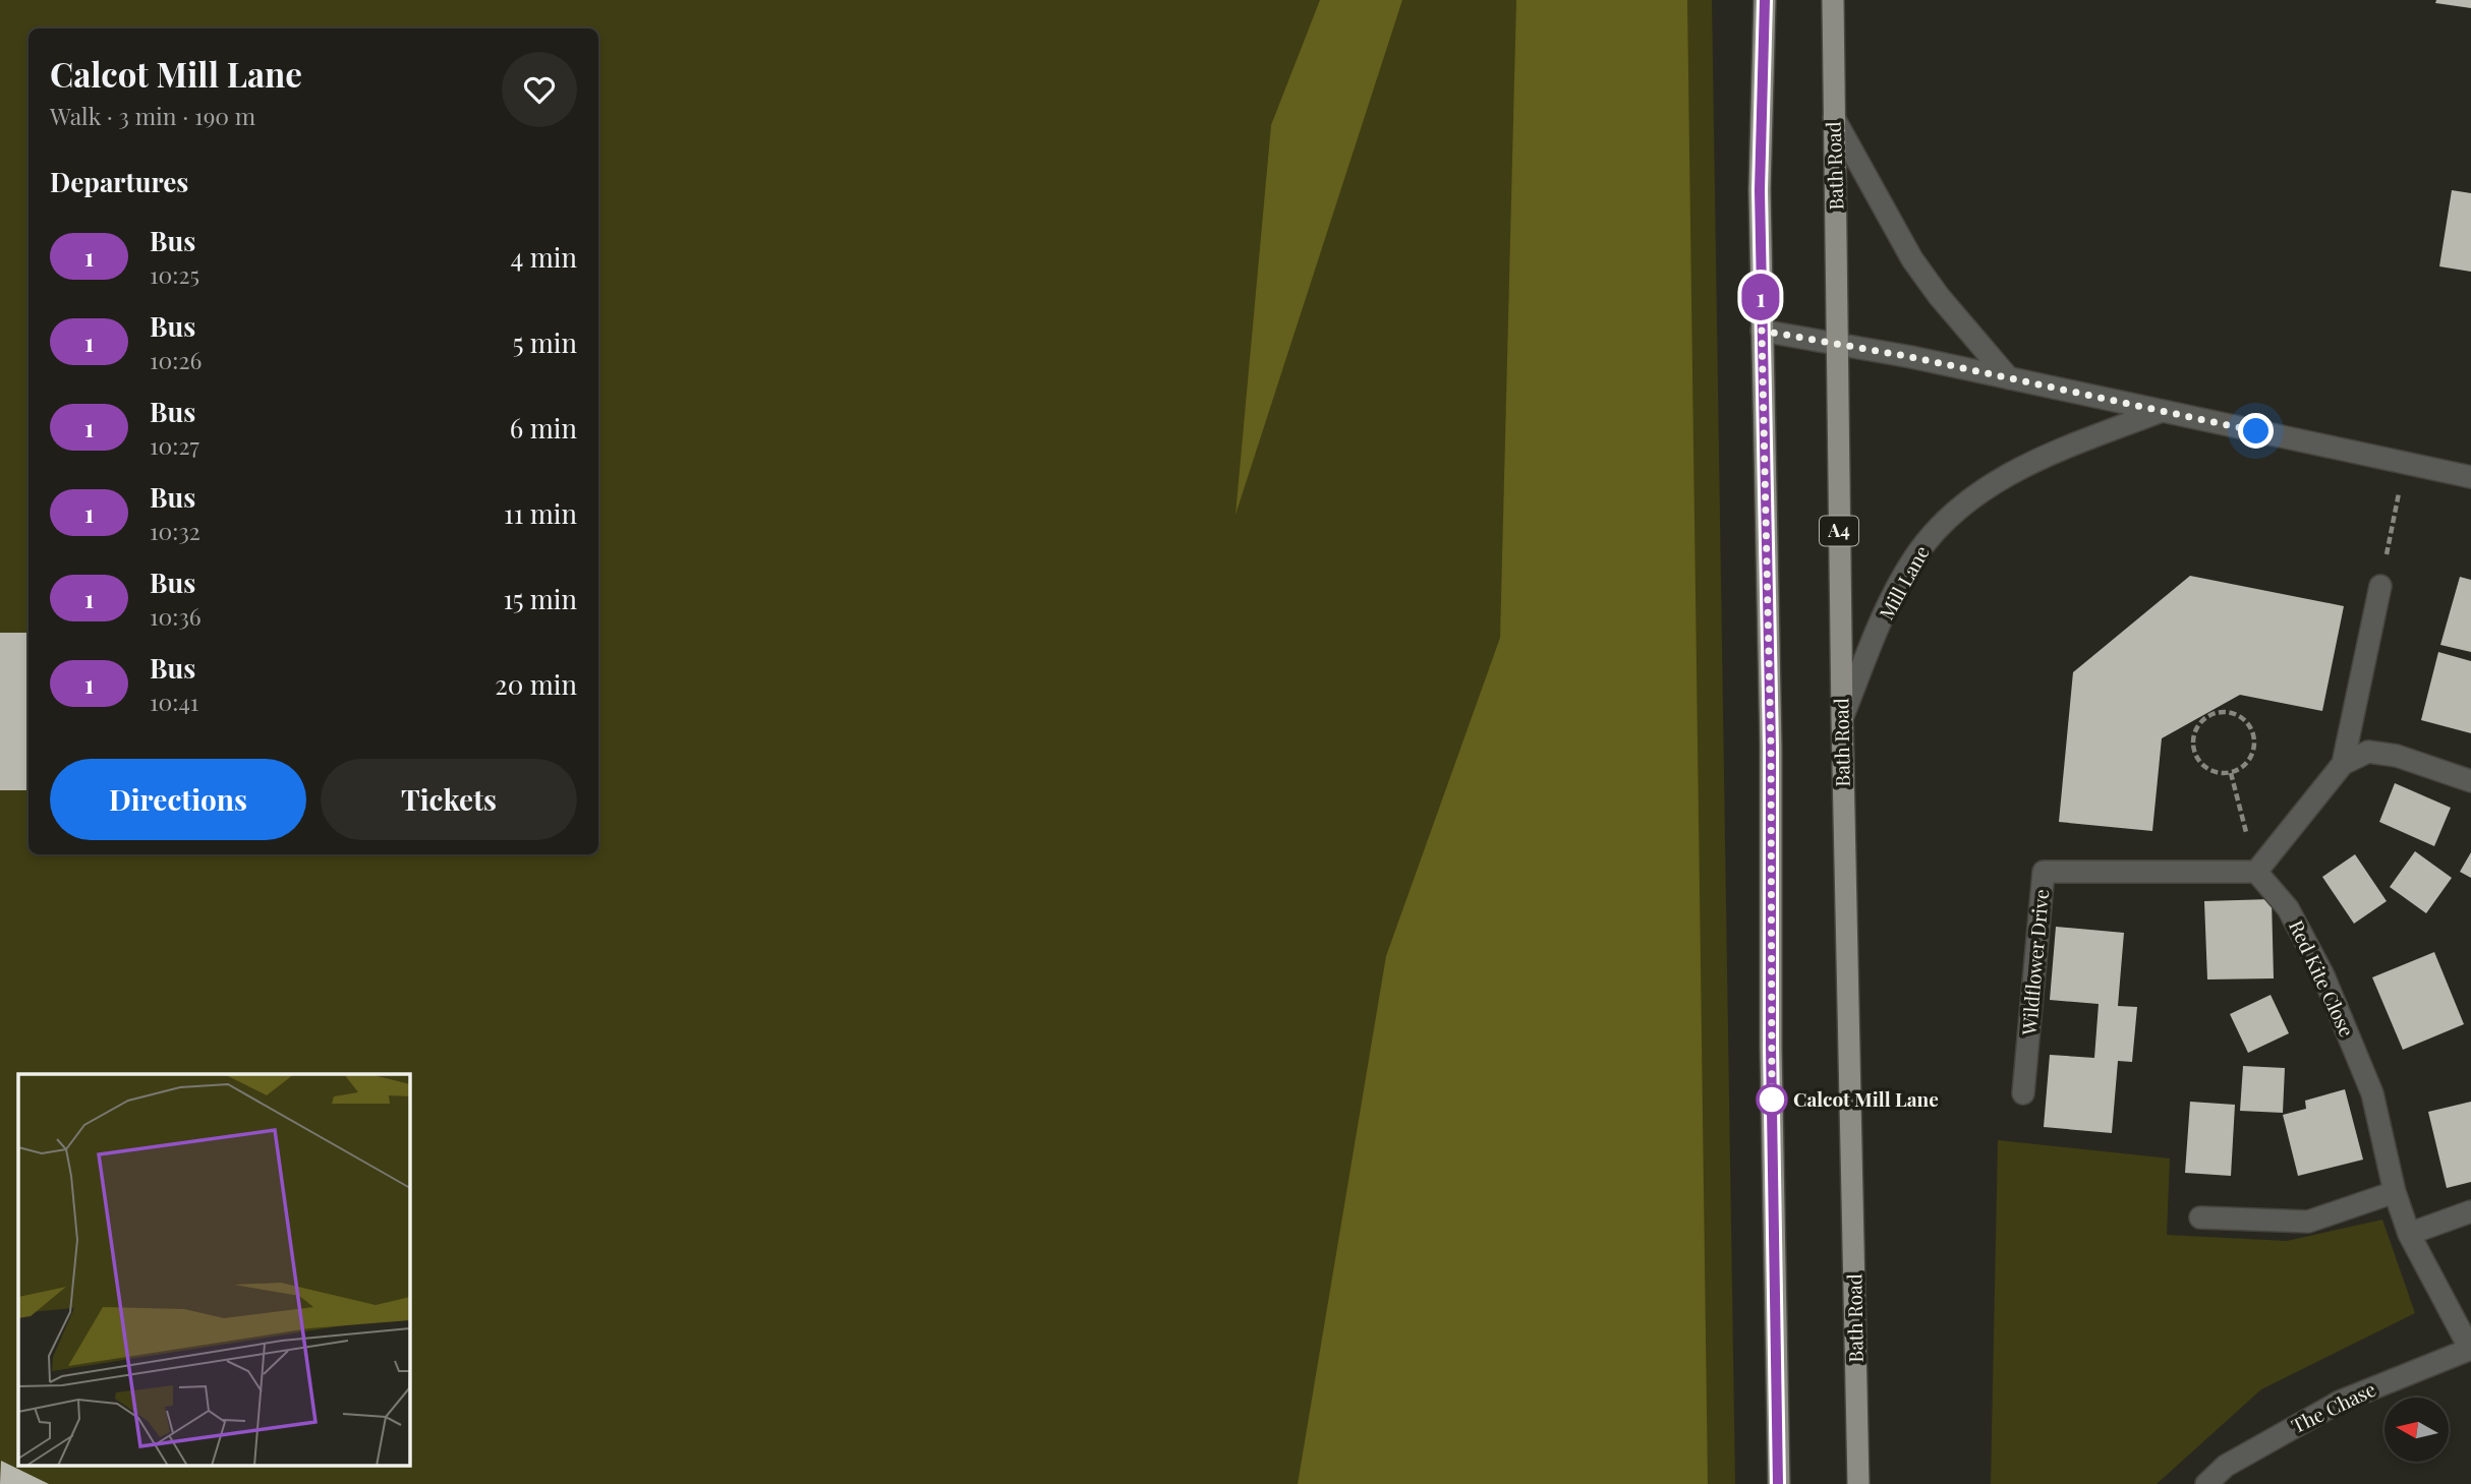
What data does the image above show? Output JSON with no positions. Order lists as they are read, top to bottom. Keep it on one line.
{"streets":{"main road":["Bath Road","A4"],"street":["Mill Lane","Wildflower Drive","Red Kite Close","The Chase"]},"crossings":[["Bath Road","Mill Lane"],["Wildflower Drive","Red Kite Close"],["Red Kite Close","The Chase"]],"places":["Calcot Mill Lane"],"lines":["bus line 1"],"north":"left","page":{"on_map":"1","heading":[["Calcot Mill Lane","Walk · 3 min · 190 m"],"Departures"],"list":[{"mark":"1","name":"Bus","note":"10:25","value":"4 min"},{"mark":"1","name":"Bus","note":"10:26","value":"5 min"},{"mark":"1","name":"Bus","note":"10:27","value":"6 min"},{"mark":"1","name":"Bus","note":"10:32","value":"11 min"},{"mark":"1","name":"Bus","note":"10:36","value":"15 min"},{"mark":"1","name":"Bus","note":"10:41","value":"20 min"}],"buttons":["Directions","Tickets"]}}
